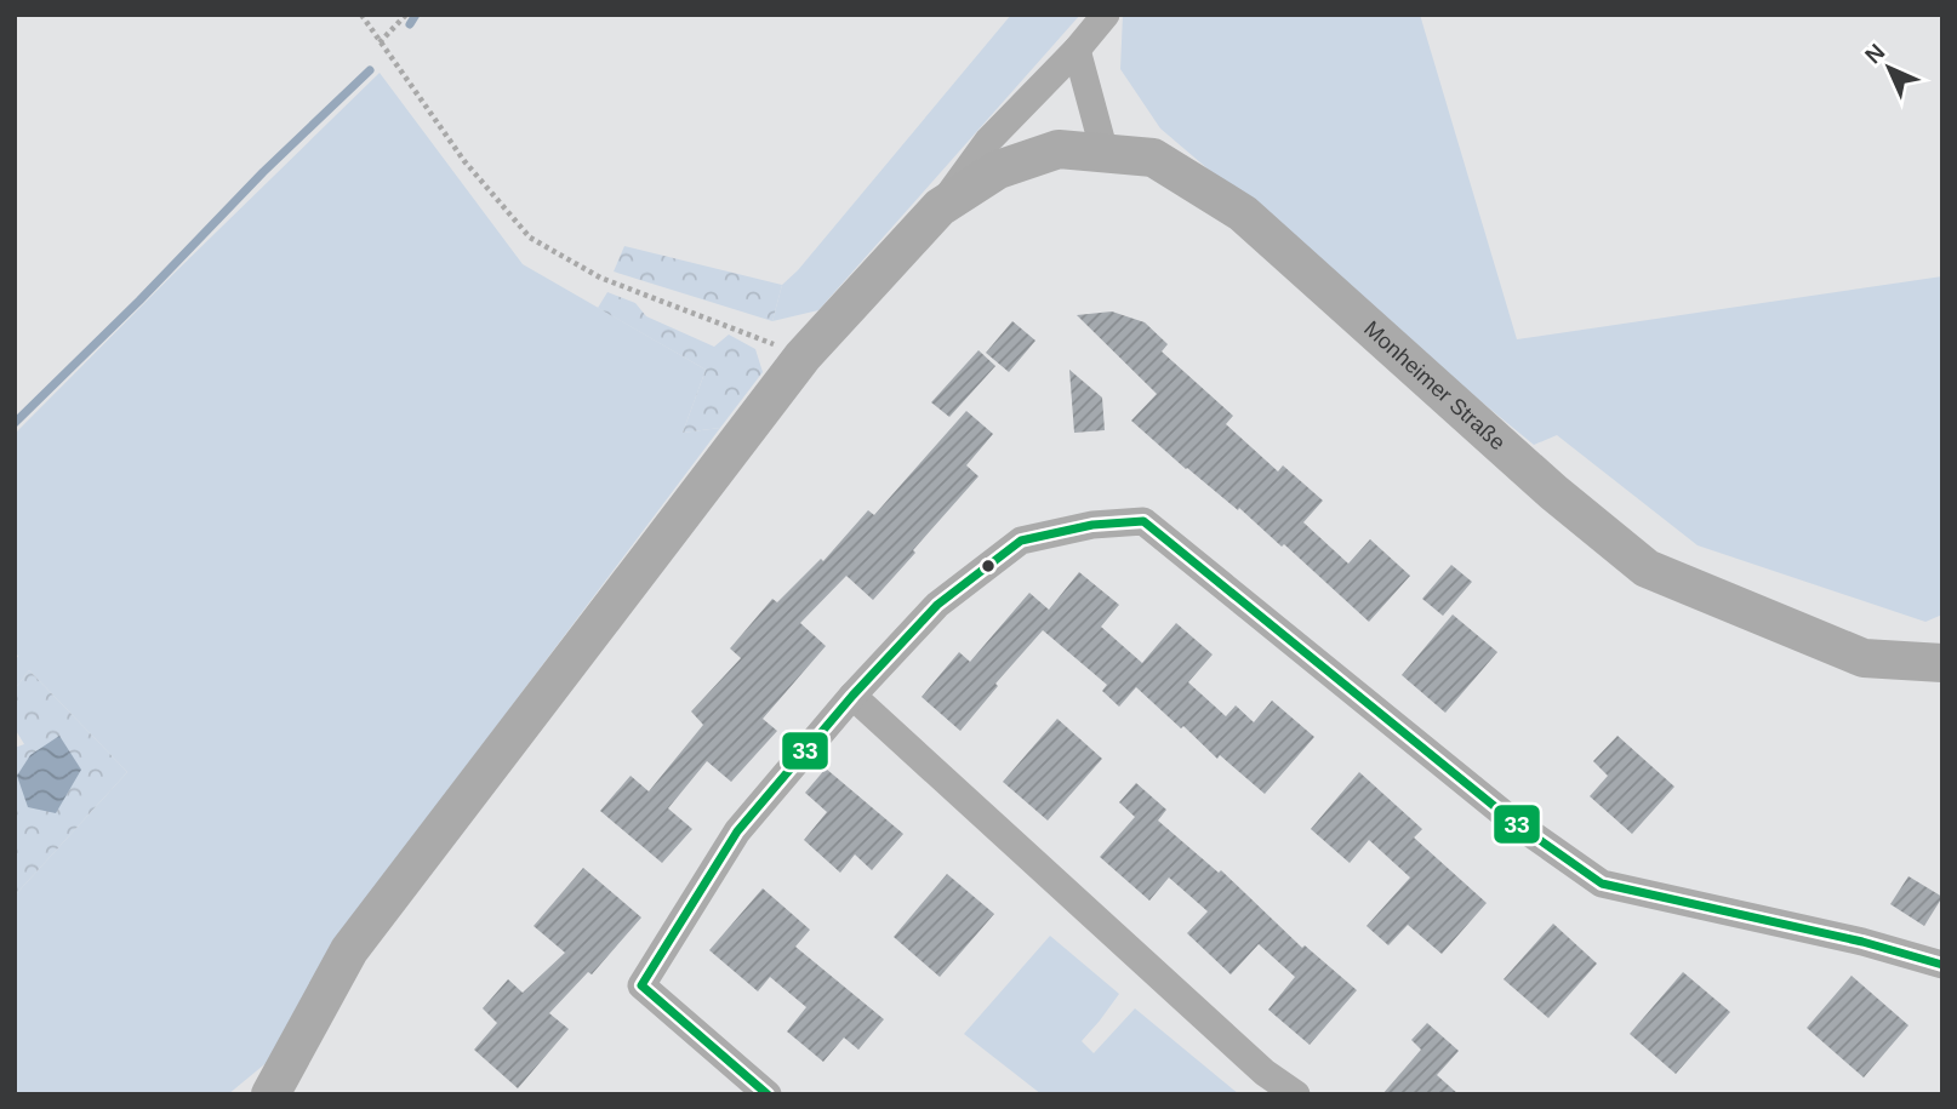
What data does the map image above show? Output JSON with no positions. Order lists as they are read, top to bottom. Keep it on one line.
{"streets":{"main road":["Monheimer Straße"]},"lines":["transit line 33"],"north":"top left"}
